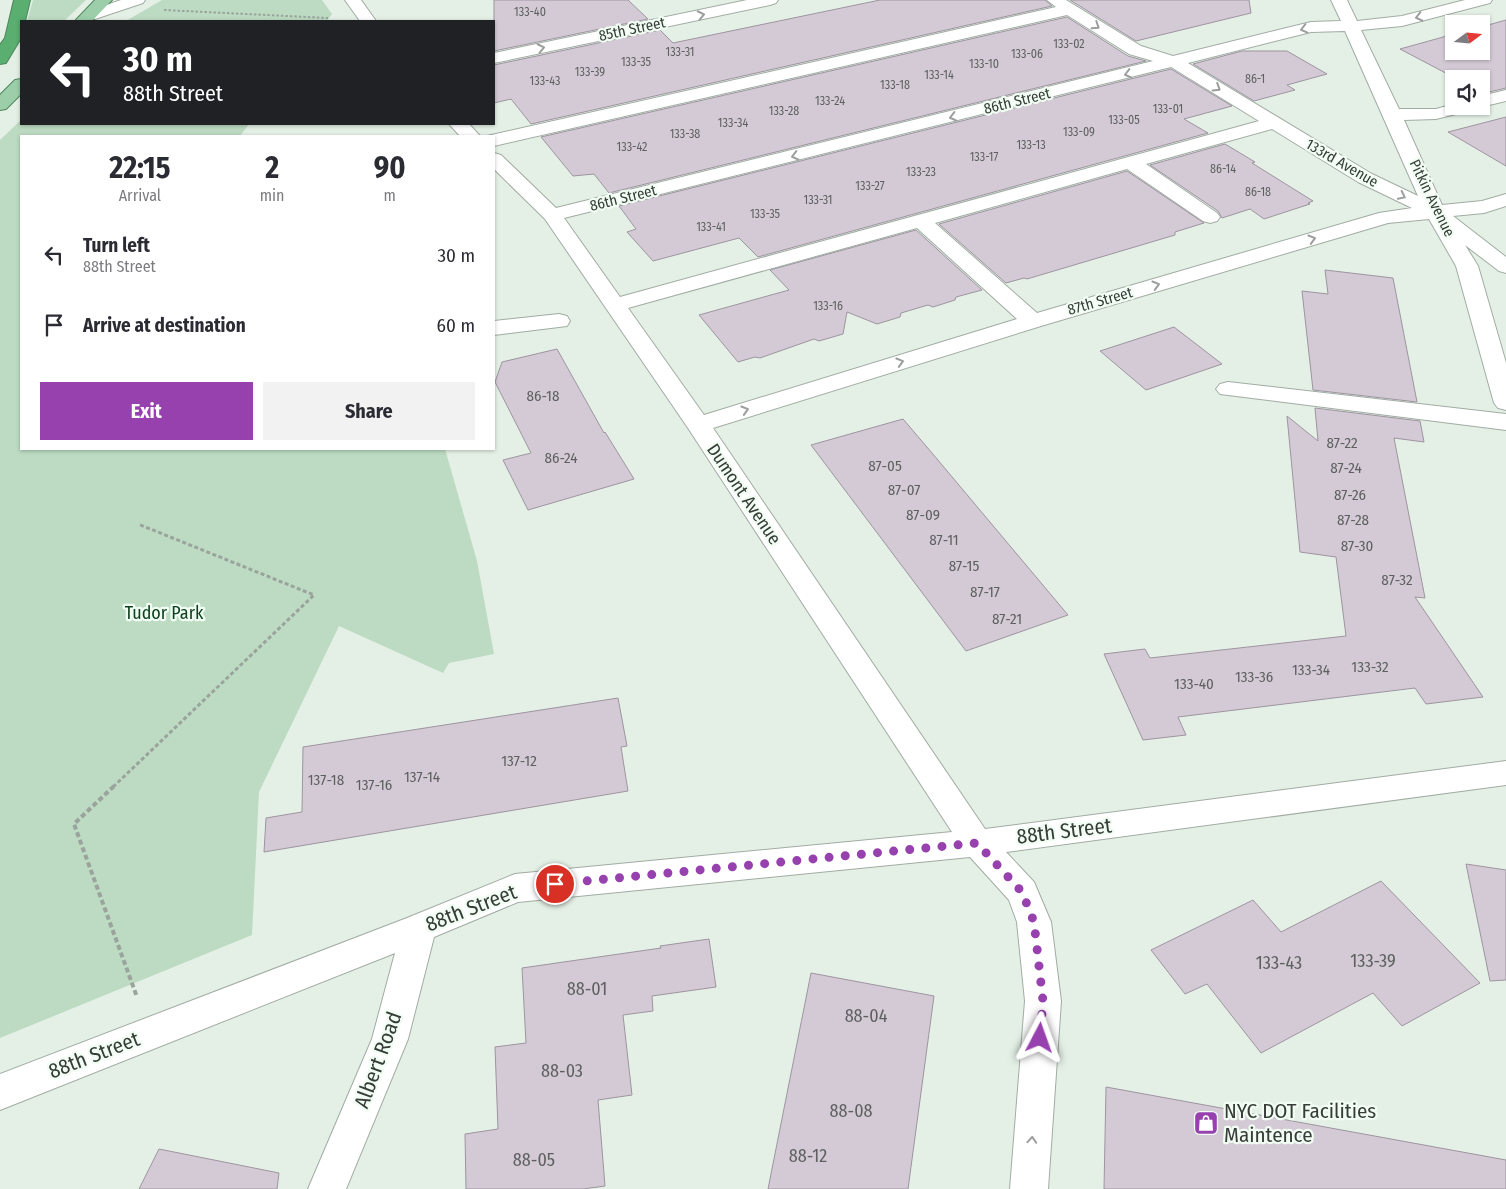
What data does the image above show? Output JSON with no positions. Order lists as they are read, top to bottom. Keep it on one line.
{"streets":{"street":["85th Street","86th Street","133rd Avenue","Pitkin Avenue","87th Street","Dumont Avenue","88th Street","Albert Road"]},"crossings":[["86th Street","133rd Avenue"],["86th Street","Pitkin Avenue"],["86th Street","Dumont Avenue"],["133rd Avenue","Pitkin Avenue"],["133rd Avenue","87th Street"],["Pitkin Avenue","87th Street"],["87th Street","Dumont Avenue"],["Dumont Avenue","88th Street"],["88th Street","Albert Road"]],"parks":["Tudor Park"],"places":{"shop":["NYC DOT Facilities Maintence"]},"house_numbers":["133-40","133-02","133-31","133-06","133-35","133-10","133-39","133-14","86-1","133-43","133-18","133-24","133-01","133-28","133-05","133-34","133-09","133-38","133-13","133-42","133-17","86-14","133-23","133-27","86-18","133-31","133-35","133-41","133-16","86-18","87-22","86-24","87-05","87-24","87-07","87-26","87-09","87-28","87-11","87-30","87-15","87-32","87-17","87-21","133-32","133-34","133-36","133-40","137-12","137-14","137-18","137-16","133-39","133-43","88-01","88-04","88-03","88-08","88-12","88-05"],"north":"right","page":{"turn":["30 m","88th Street"],"eta":["22:15","Arrival","2","min","90","m"],"list":[{"name":"Turn left","note":"88th Street","value":"30 m"},{"name":"Arrive at destination","value":"60 m"}],"buttons":["Exit","Share"]}}
